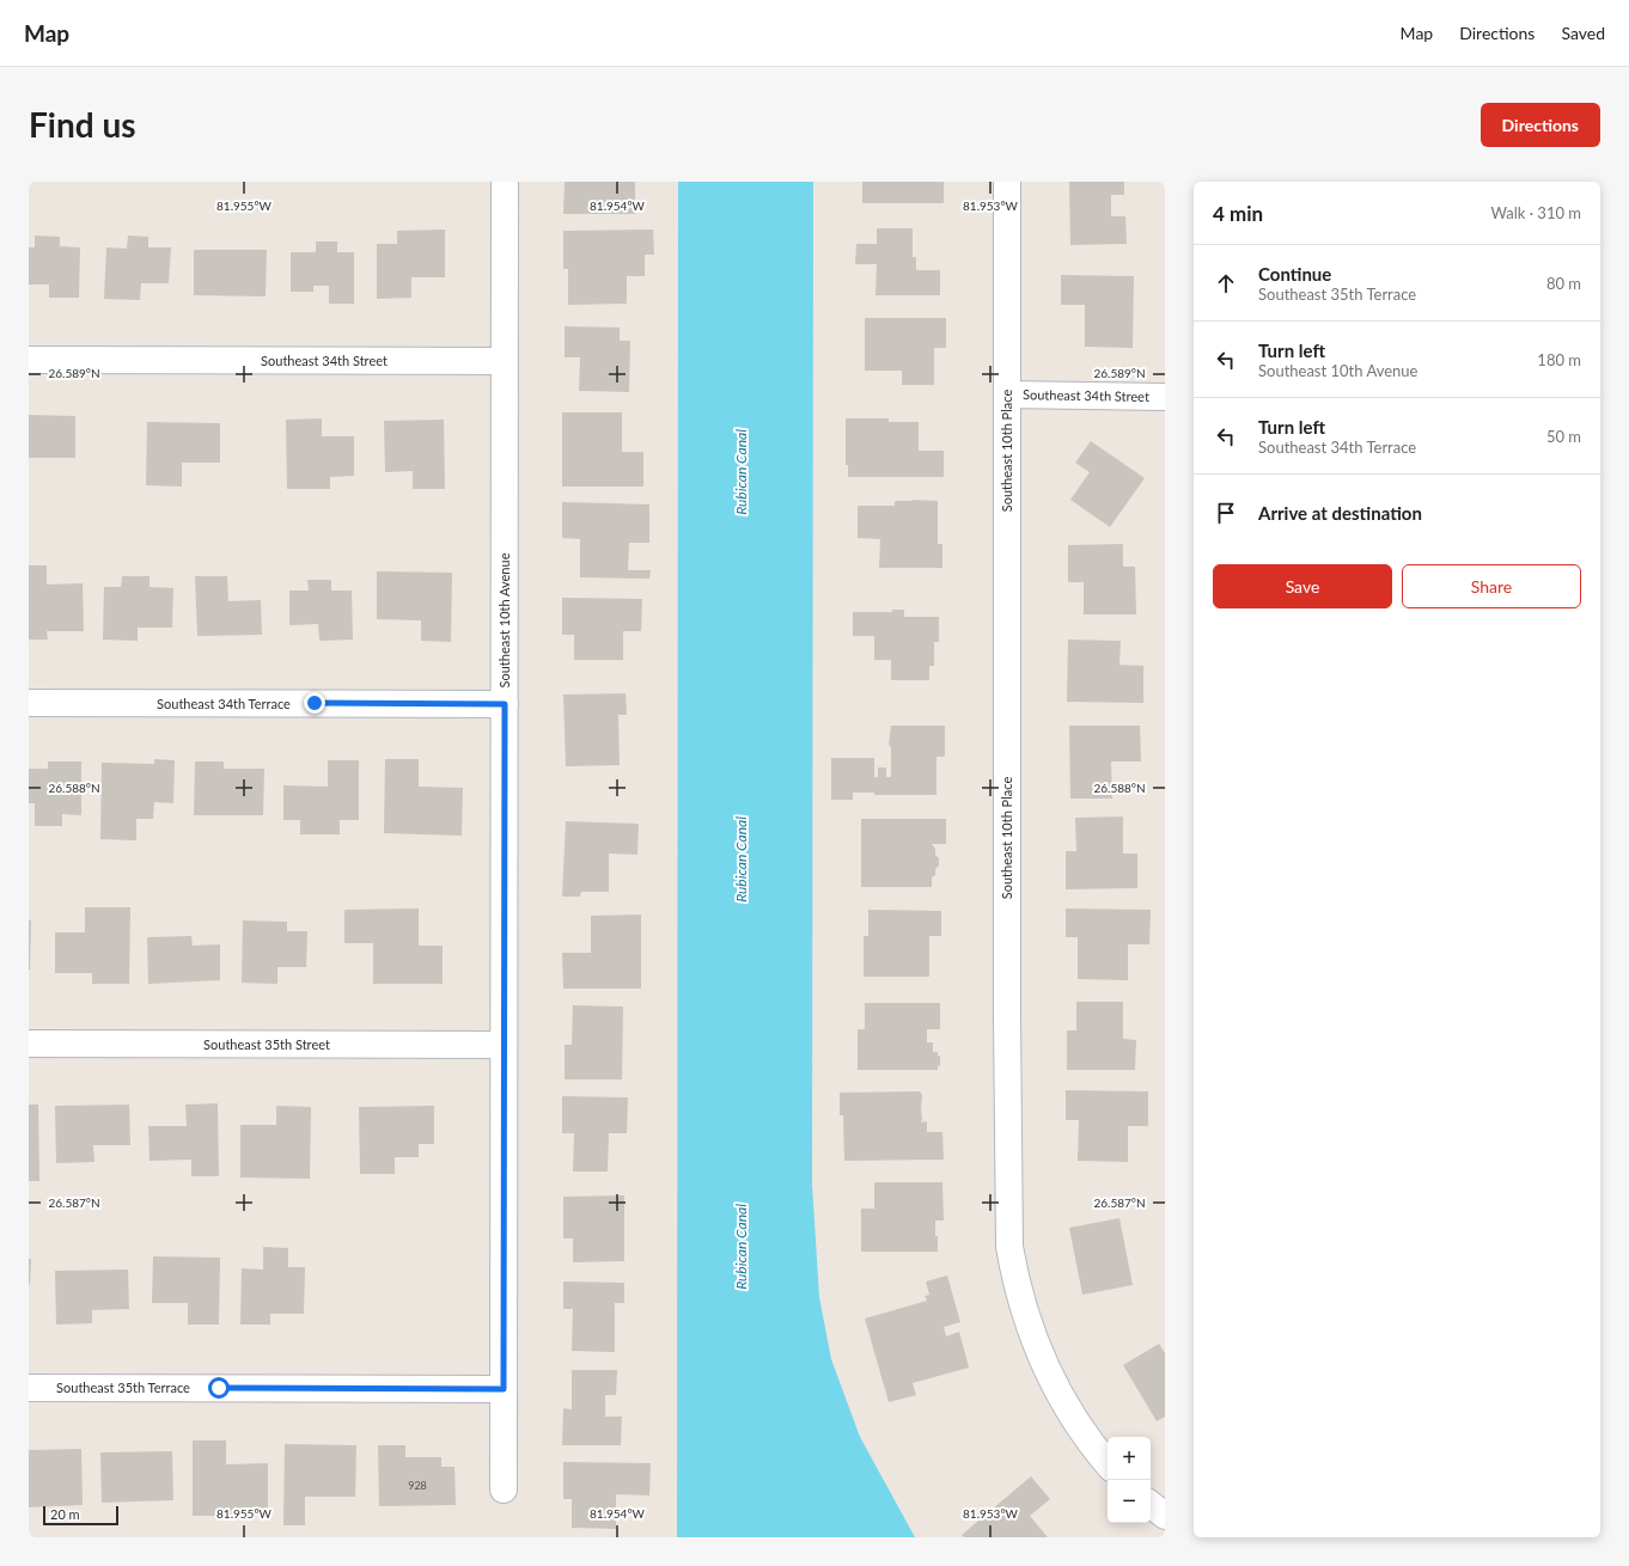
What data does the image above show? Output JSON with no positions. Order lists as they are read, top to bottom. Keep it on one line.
{"streets":{"street":["Southeast 34th Street","Southeast 10th Place","Southeast 10th Avenue","Southeast 34th Terrace","Southeast 35th Street","Southeast 35th Terrace"]},"crossings":[["Southeast 34th Street","Southeast 10th Place"],["Southeast 34th Street","Southeast 10th Avenue"],["Southeast 10th Avenue","Southeast 34th Terrace"],["Southeast 10th Avenue","Southeast 35th Street"],["Southeast 10th Avenue","Southeast 35th Terrace"]],"water":["Rubican Canal"],"house_numbers":["928"],"scale_bar":"20 m","page":{"header":"Map","nav":["Map","Directions","Saved"],"buttons":["Directions",["Save","Share"]],"title":"Find us","heading":["4 min","Walk · 310 m"],"list":[["Continue","Southeast 35th Terrace","80 m"],["Turn left","Southeast 10th Avenue","180 m"],["Turn left","Southeast 34th Terrace","50 m"],"Arrive at destination"],"map_buttons":["+","−"],"scale":"20 m"},"coordinates":["81.955°W","81.954°W","81.953°W","26.589°N","26.588°N","26.587°N"]}
